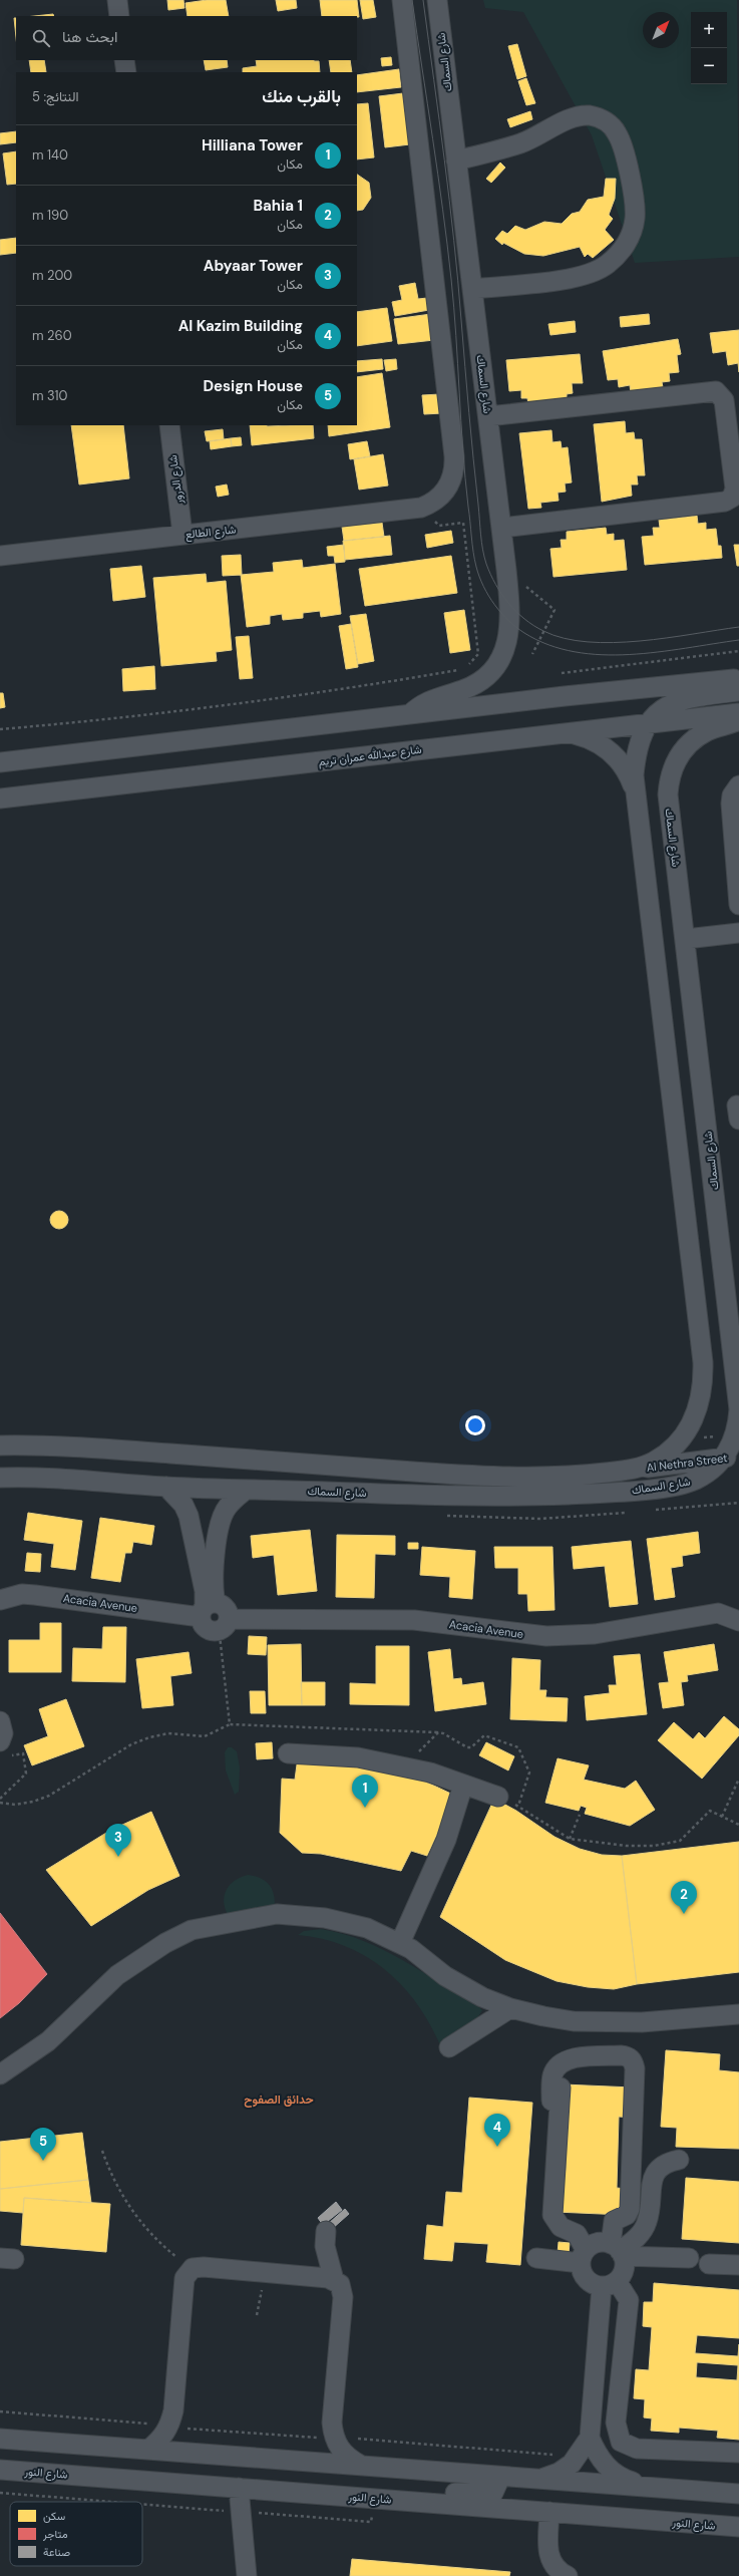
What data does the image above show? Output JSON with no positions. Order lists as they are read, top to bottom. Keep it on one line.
{"streets":{"street":["شارع السماك","شارع الدرور","شارع الطالع","شارع عبدالله عمران تريم","Al Nethra Street","Acacia Avenue","شارع النور"]},"crossings":[["شارع السماك","شارع عبدالله عمران تريم"],["شارع السماك","Al Nethra Street"],["شارع الدرور","شارع الطالع"]],"districts":["حدائق الصفوح"],"legend":["سكن","متاجر","صناعة"],"north":"top right","page":{"map_buttons":["+","−"],"search":"ابحث هنا","heading":["بالقرب منك","النتائج: 5"],"list":[{"mark":"1","name":"Hilliana Tower","note":"مكان","value":"140 m"},{"mark":"2","name":"Bahia 1","note":"مكان","value":"190 m"},{"mark":"3","name":"Abyaar Tower","note":"مكان","value":"200 m"},{"mark":"4","name":"Al Kazim Building","note":"مكان","value":"260 m"},{"mark":"5","name":"Design House","note":"مكان","value":"310 m"}],"pins":["1","3","2","4","5"]}}
